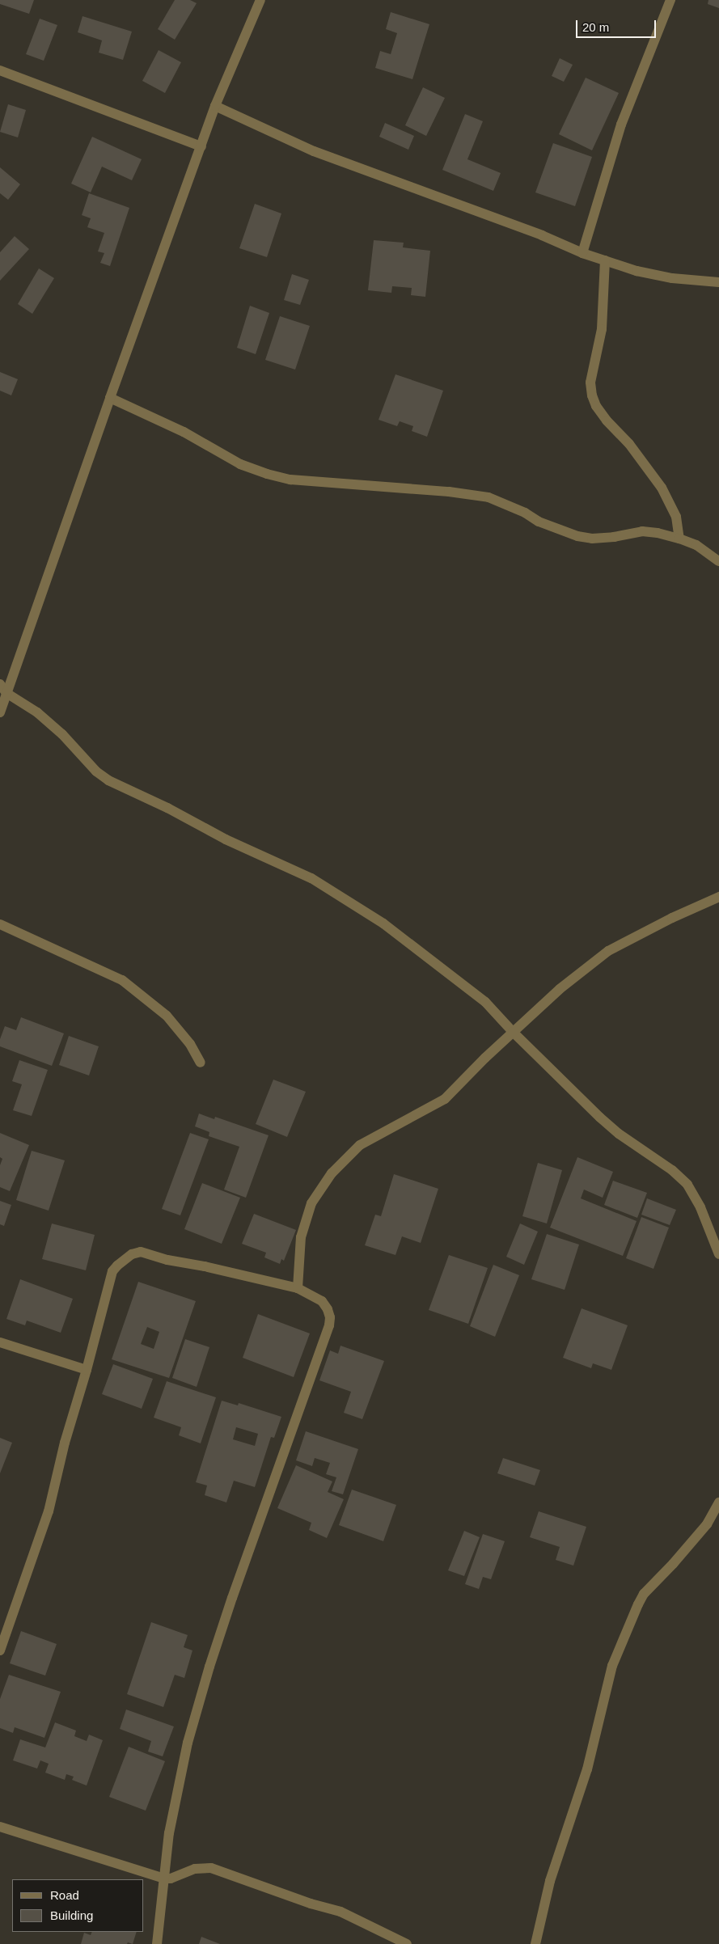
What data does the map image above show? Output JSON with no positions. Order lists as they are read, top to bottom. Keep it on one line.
{"legend":["Road","Building"],"scale_bar":"20 m"}
